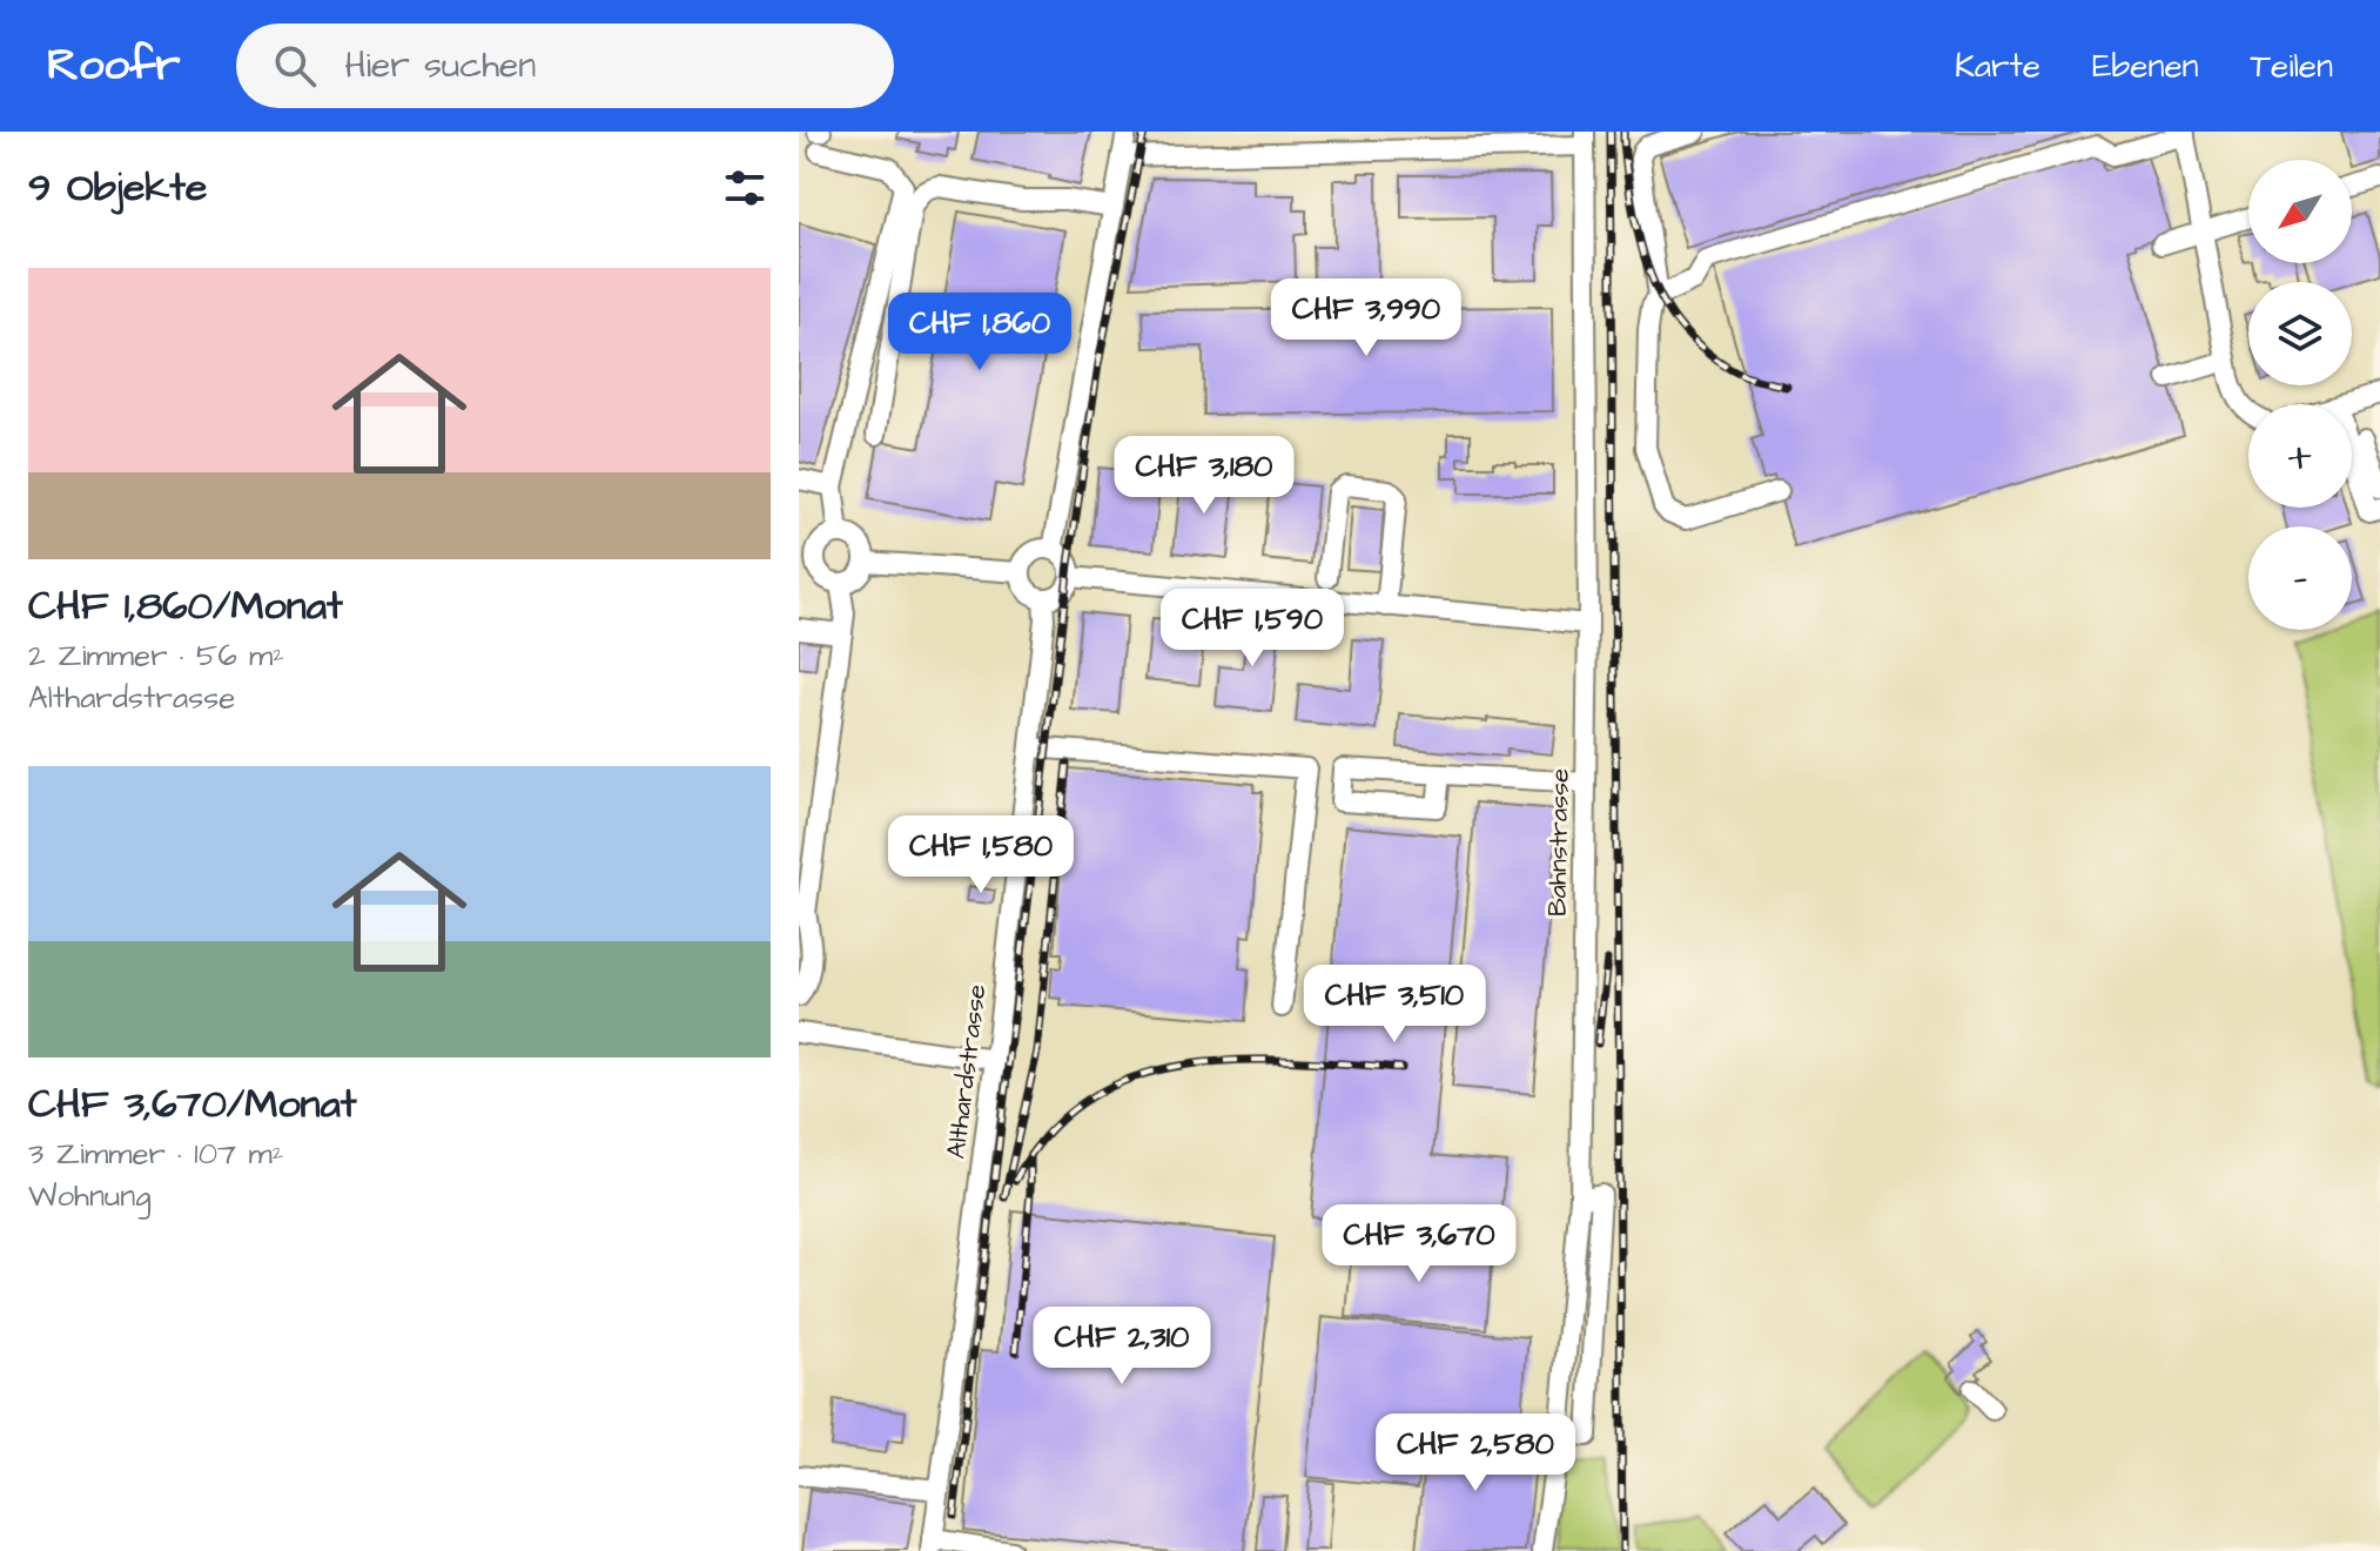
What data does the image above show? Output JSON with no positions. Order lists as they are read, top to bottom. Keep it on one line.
{"streets":{"street":["Bahnstrasse","Althardstrasse"]},"north":"bottom left","page":{"header":"Roofr","search":"Hier suchen","nav":["Karte","Ebenen","Teilen"],"heading":"9 Objekte","map_buttons":["+","−"],"list":[{"name":"CHF 1,860/Monat","note":"2 Zimmer · 56 m² · Althardstrasse"},{"name":"CHF 3,670/Monat","note":"3 Zimmer · 107 m² · Wohnung"}],"price":["CHF 3,990","CHF 1,860","CHF 3,180","CHF 1,590","CHF 1,580","CHF 3,510","CHF 3,670","CHF 2,310","CHF 2,580"]}}
